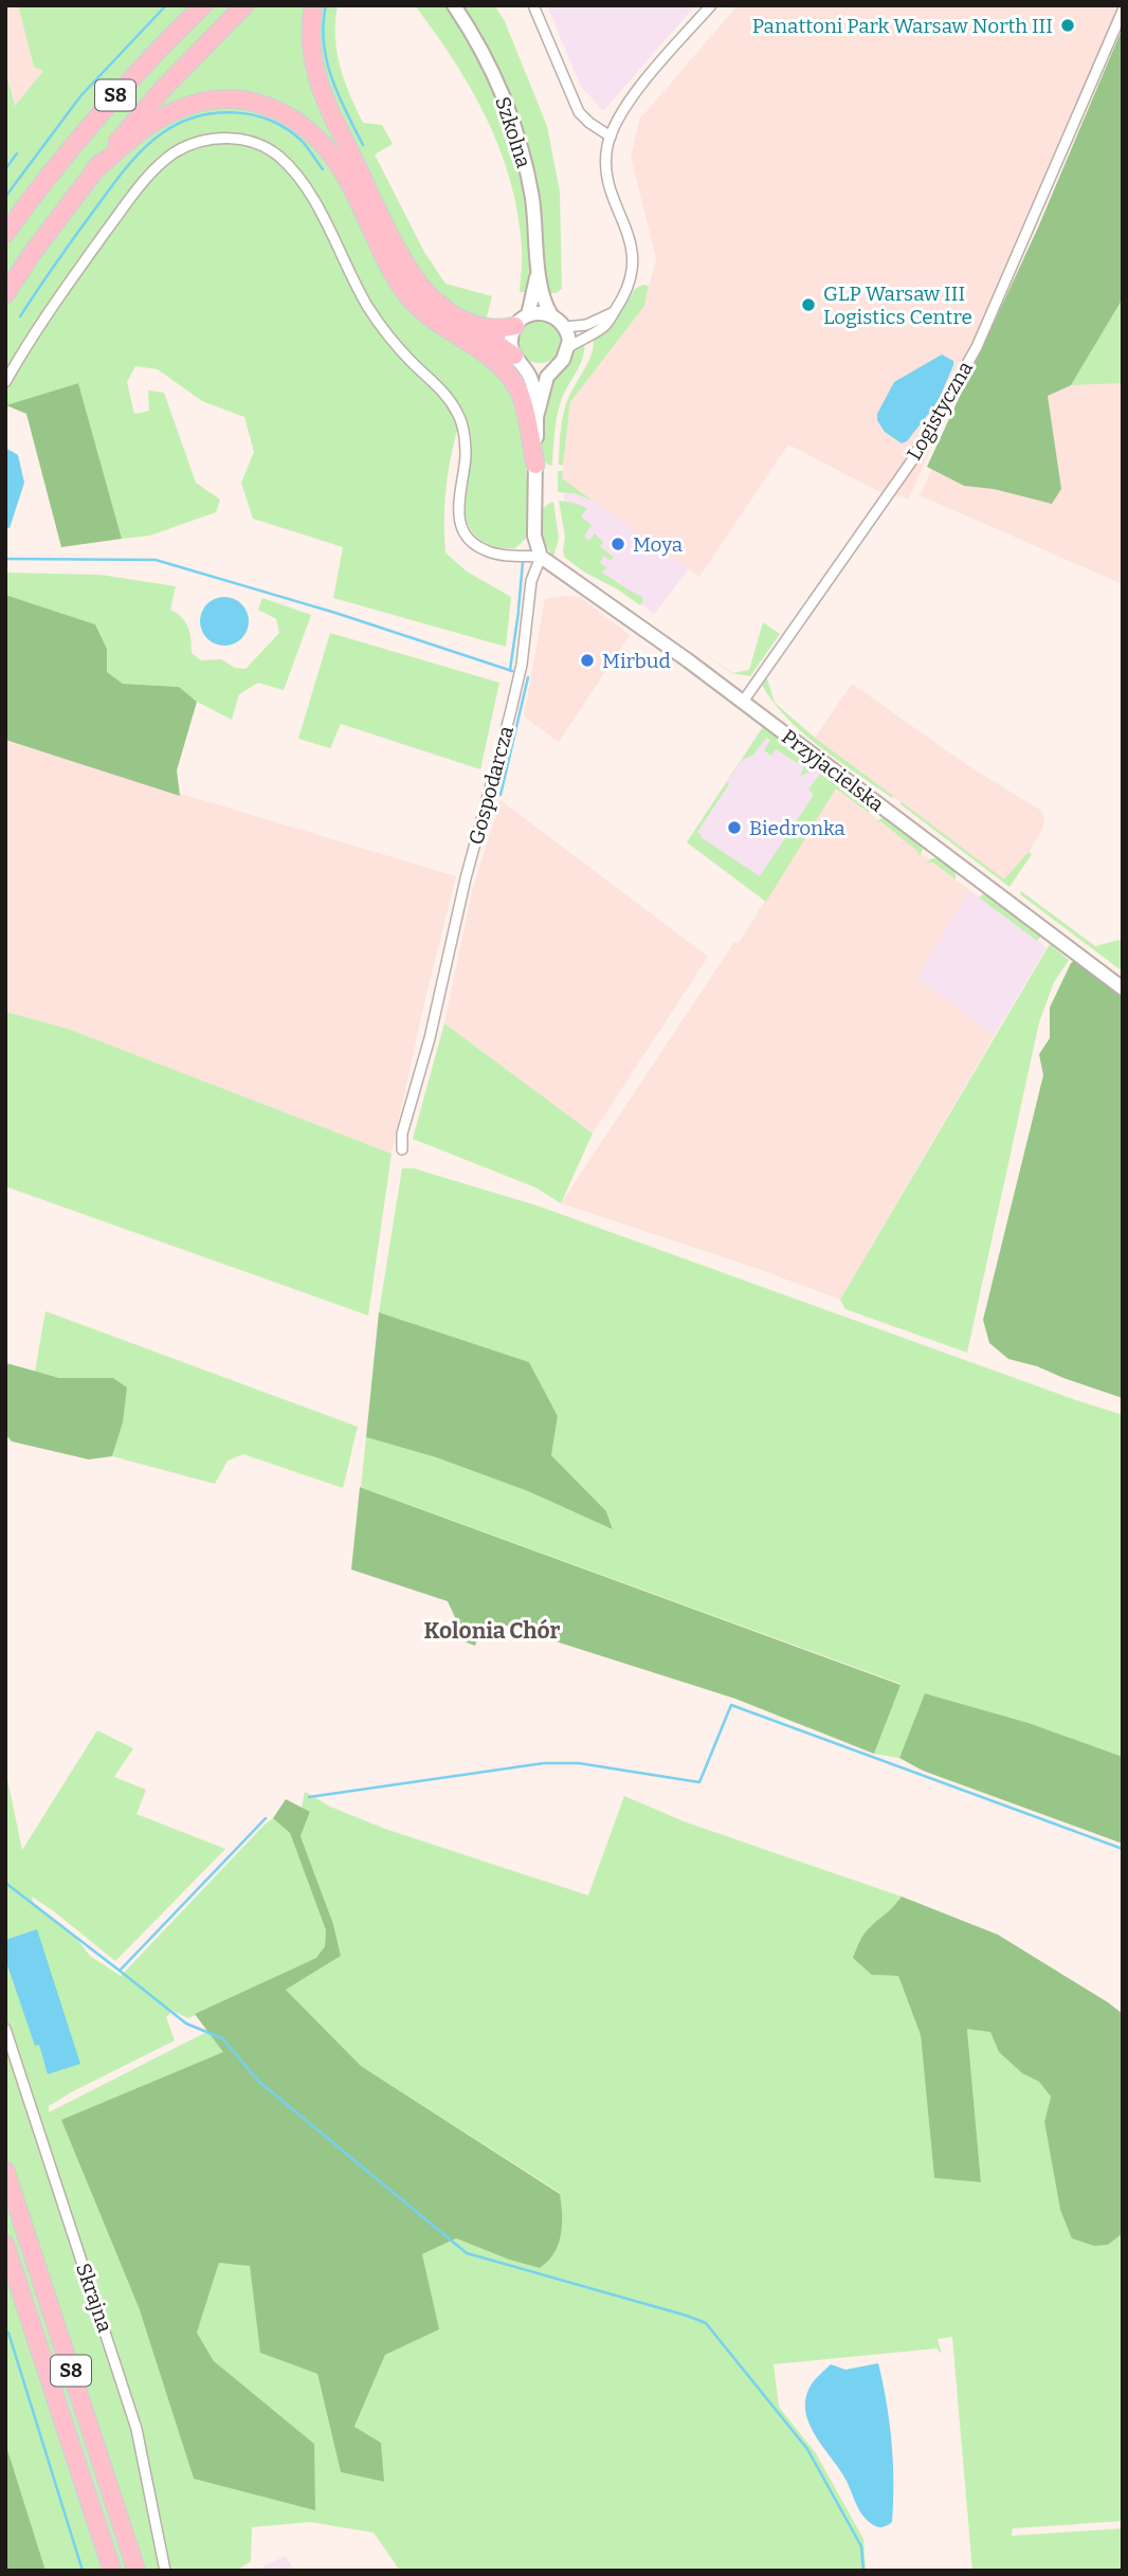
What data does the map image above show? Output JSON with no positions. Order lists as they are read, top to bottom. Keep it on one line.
{"streets":{"highway":["S8"],"street":["Szkolna","Logistyczna","Przyjacielska","Gospodarcza","Skrajna"]},"crossings":[["Szkolna","Gospodarcza"],["Logistyczna","Przyjacielska"],["Przyjacielska","Gospodarcza"]],"districts":["Kolonia Chór"],"places":["Panattoni Park Warsaw North III","GLP Warsaw III Logistics Centre","Moya","Mirbud","Biedronka"]}
